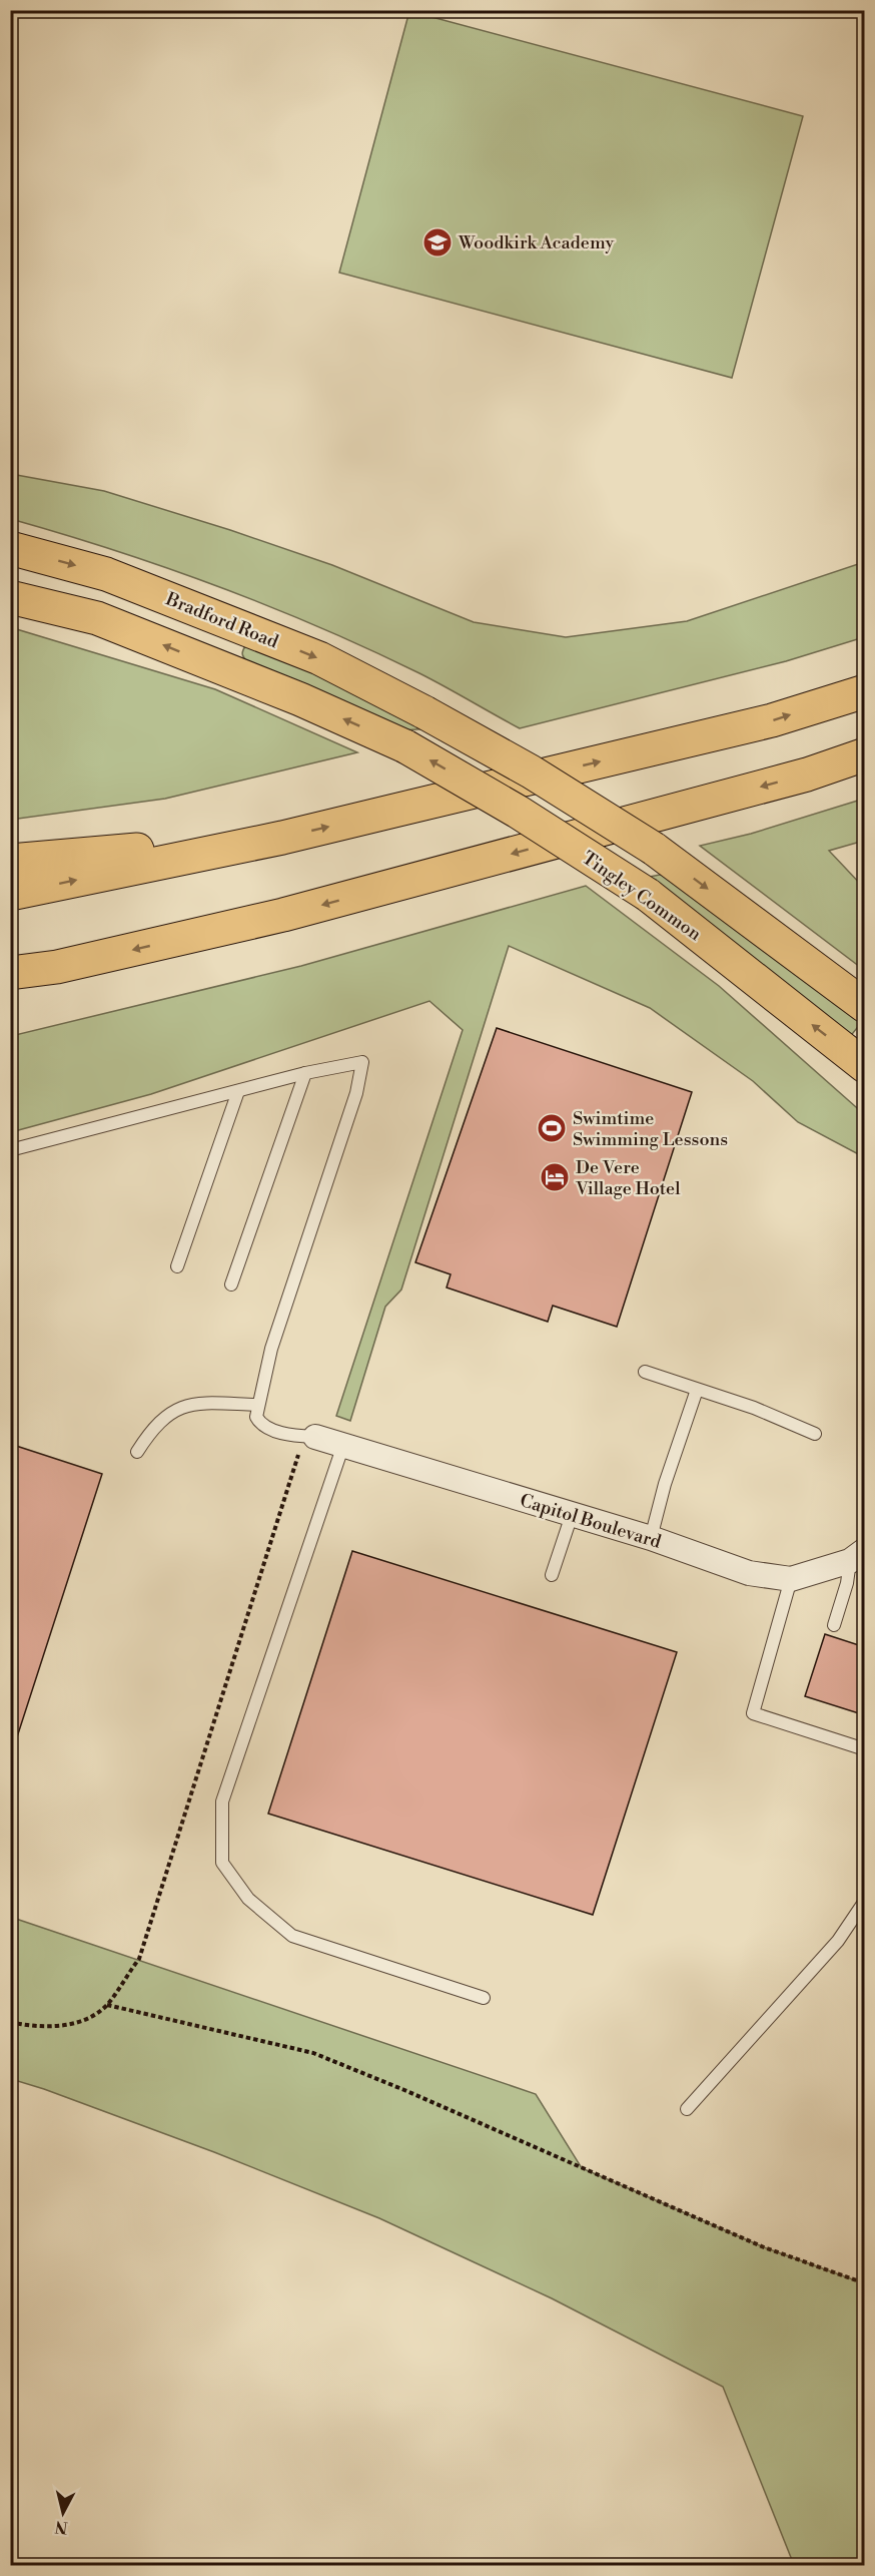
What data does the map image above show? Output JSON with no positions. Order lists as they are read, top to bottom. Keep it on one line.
{"streets":{"main road":["Bradford Road","Tingley Common"],"street":["Capitol Boulevard"]},"one_way":["Bradford Road","Tingley Common"],"places":{"school or university":["Woodkirk Academy"],"sports":["Swimtime Swimming Lessons"],"hotel":["De Vere Village Hotel"]},"north":"bottom"}
